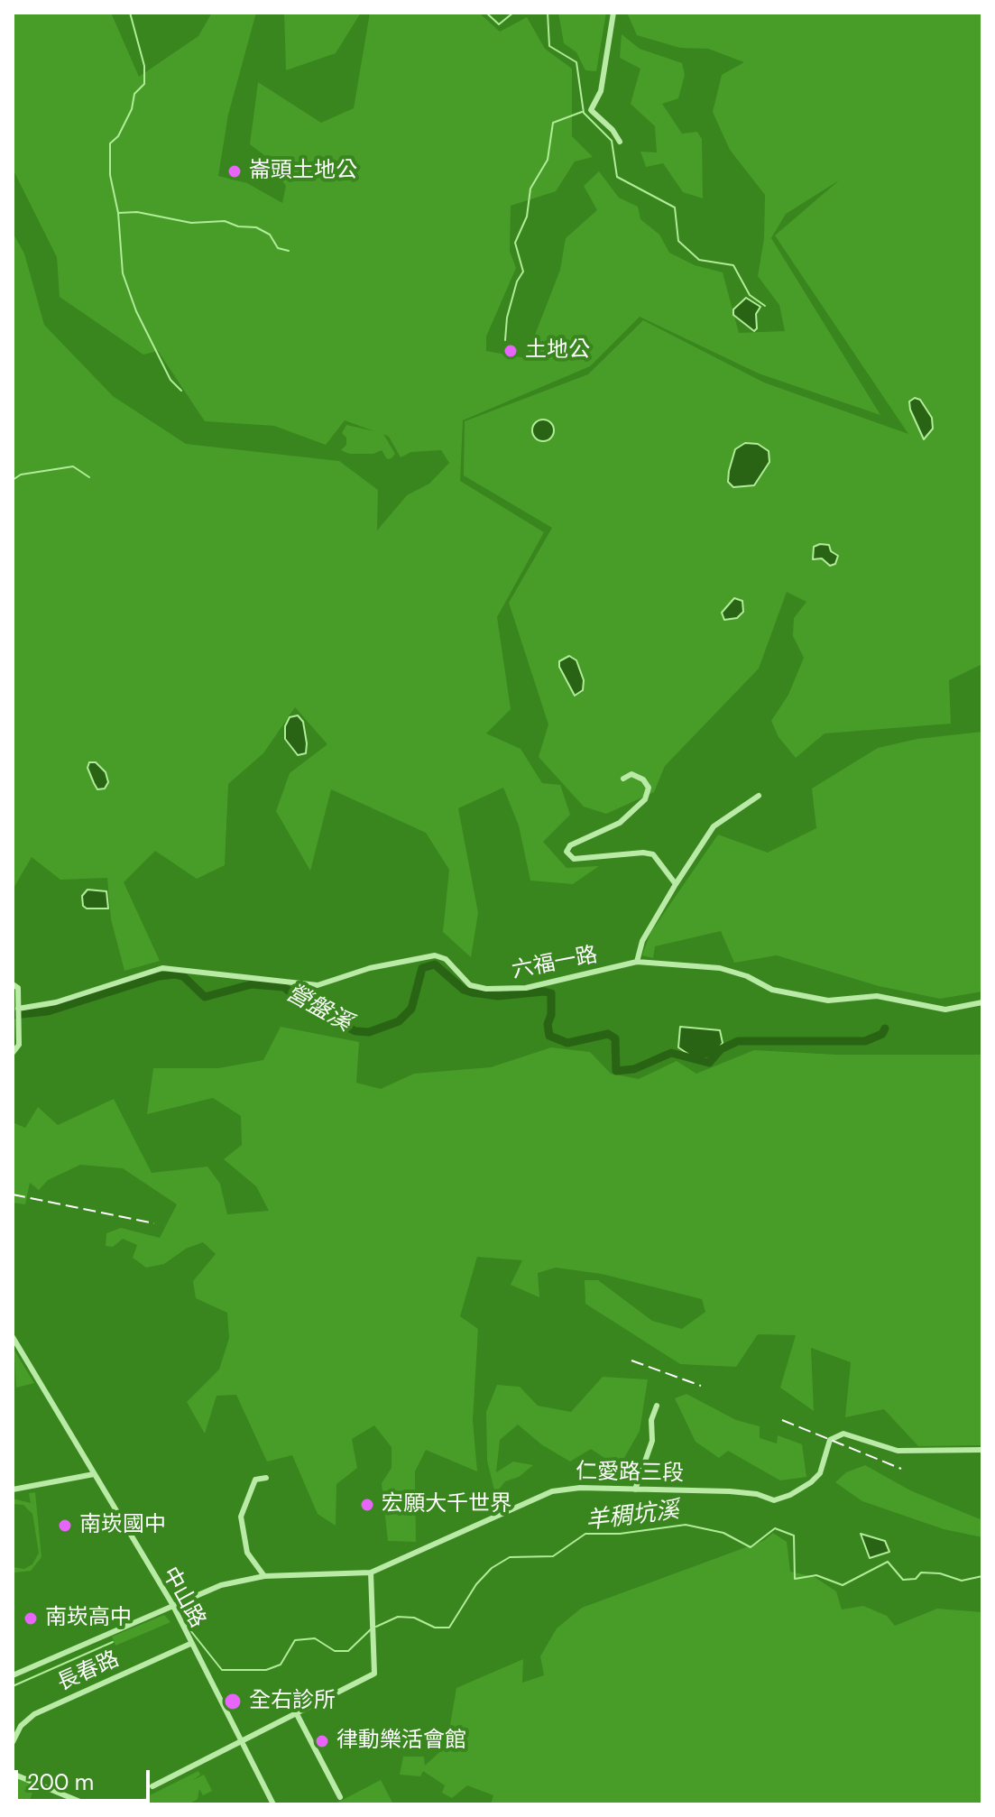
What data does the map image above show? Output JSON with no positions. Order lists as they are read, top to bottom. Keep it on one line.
{"streets":{"street":["六福一路","仁愛路三段","中山路","長春路"]},"crossings":[["仁愛路三段","中山路"],["中山路","長春路"]],"water":["營盤溪","羊稠坑溪"],"places":["崙頭土地公","土地公","宏願大千世界","南崁國中","南崁高中","全右診所","律動樂活會館"],"scale_bar":"200 m"}
